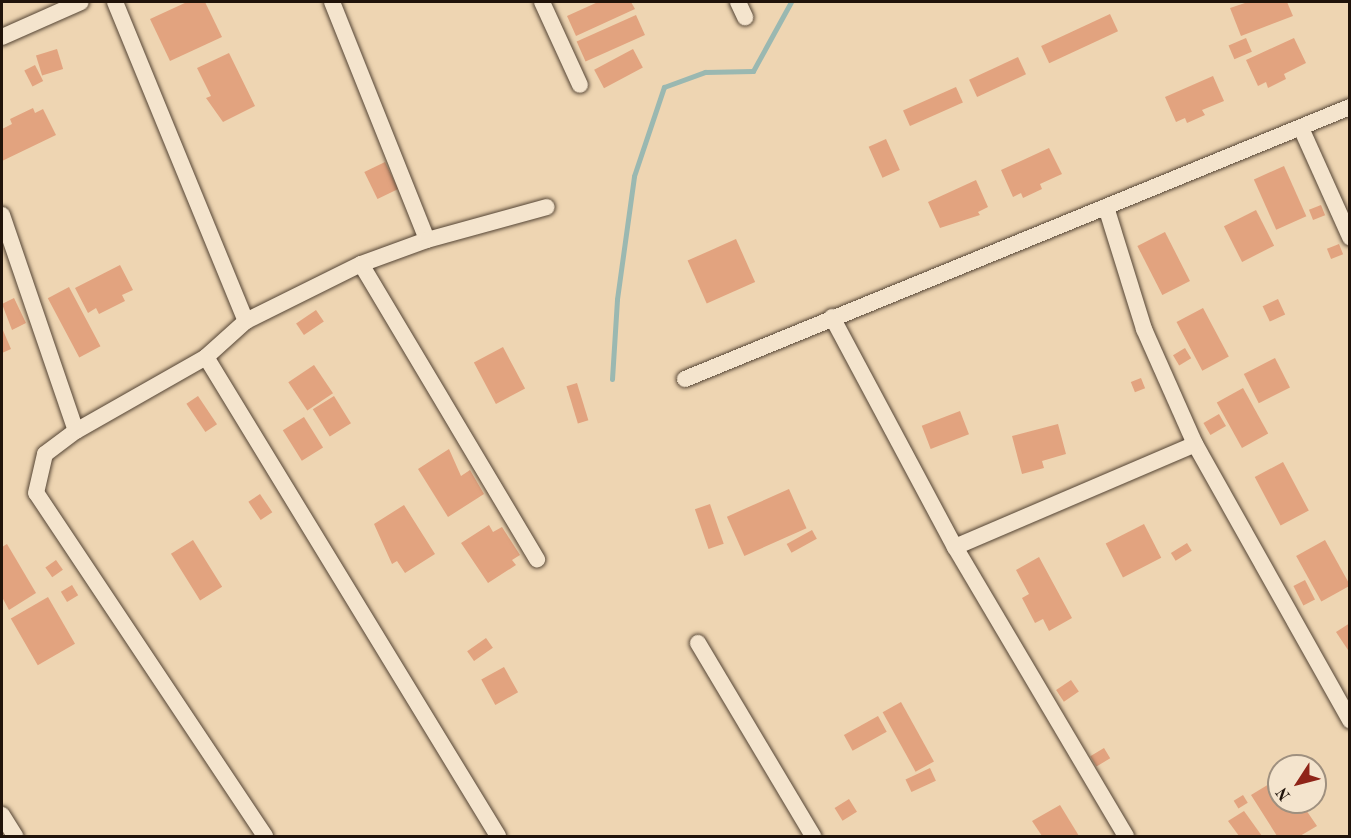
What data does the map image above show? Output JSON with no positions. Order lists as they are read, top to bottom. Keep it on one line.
{"north":"bottom left"}
